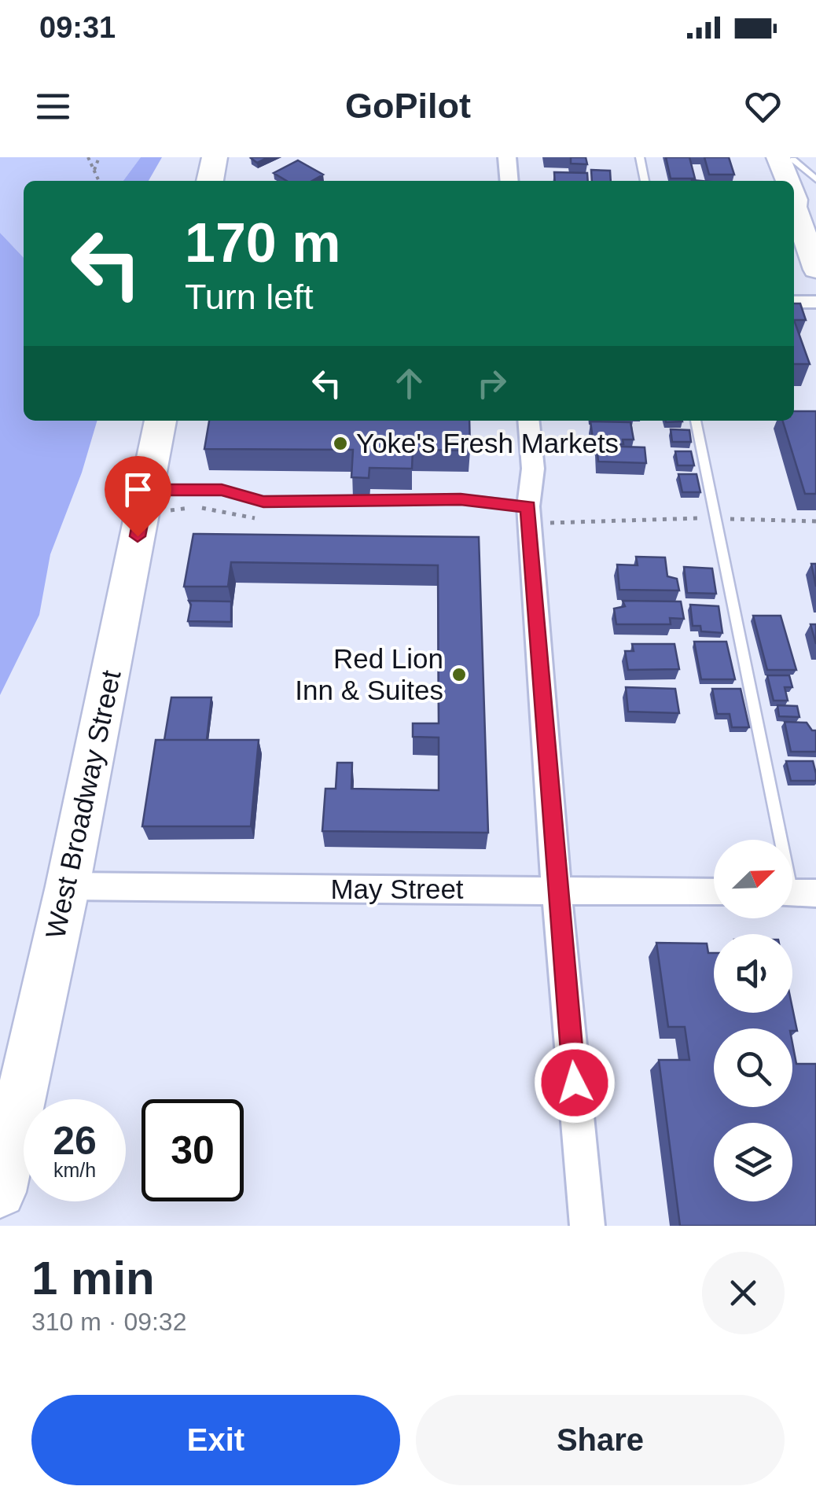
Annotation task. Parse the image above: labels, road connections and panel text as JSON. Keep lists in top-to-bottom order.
{
  "streets": {
    "main road": ["West Broadway Street"],
    "street": ["May Street"]
  },
  "crossings": [
    ["West Broadway Street", "May Street"]
  ],
  "places": ["Yoke's Fresh Markets", "Red Lion Inn & Suites"],
  "north": "top right",
  "page": {
    "status": "09:31",
    "header": "GoPilot",
    "turn": ["170 m", "Turn left"],
    "speed": "26 km/h",
    "limit": "30",
    "heading": ["1 min", "310 m · 09:32"],
    "buttons": ["Exit", "Share"]
  }
}
